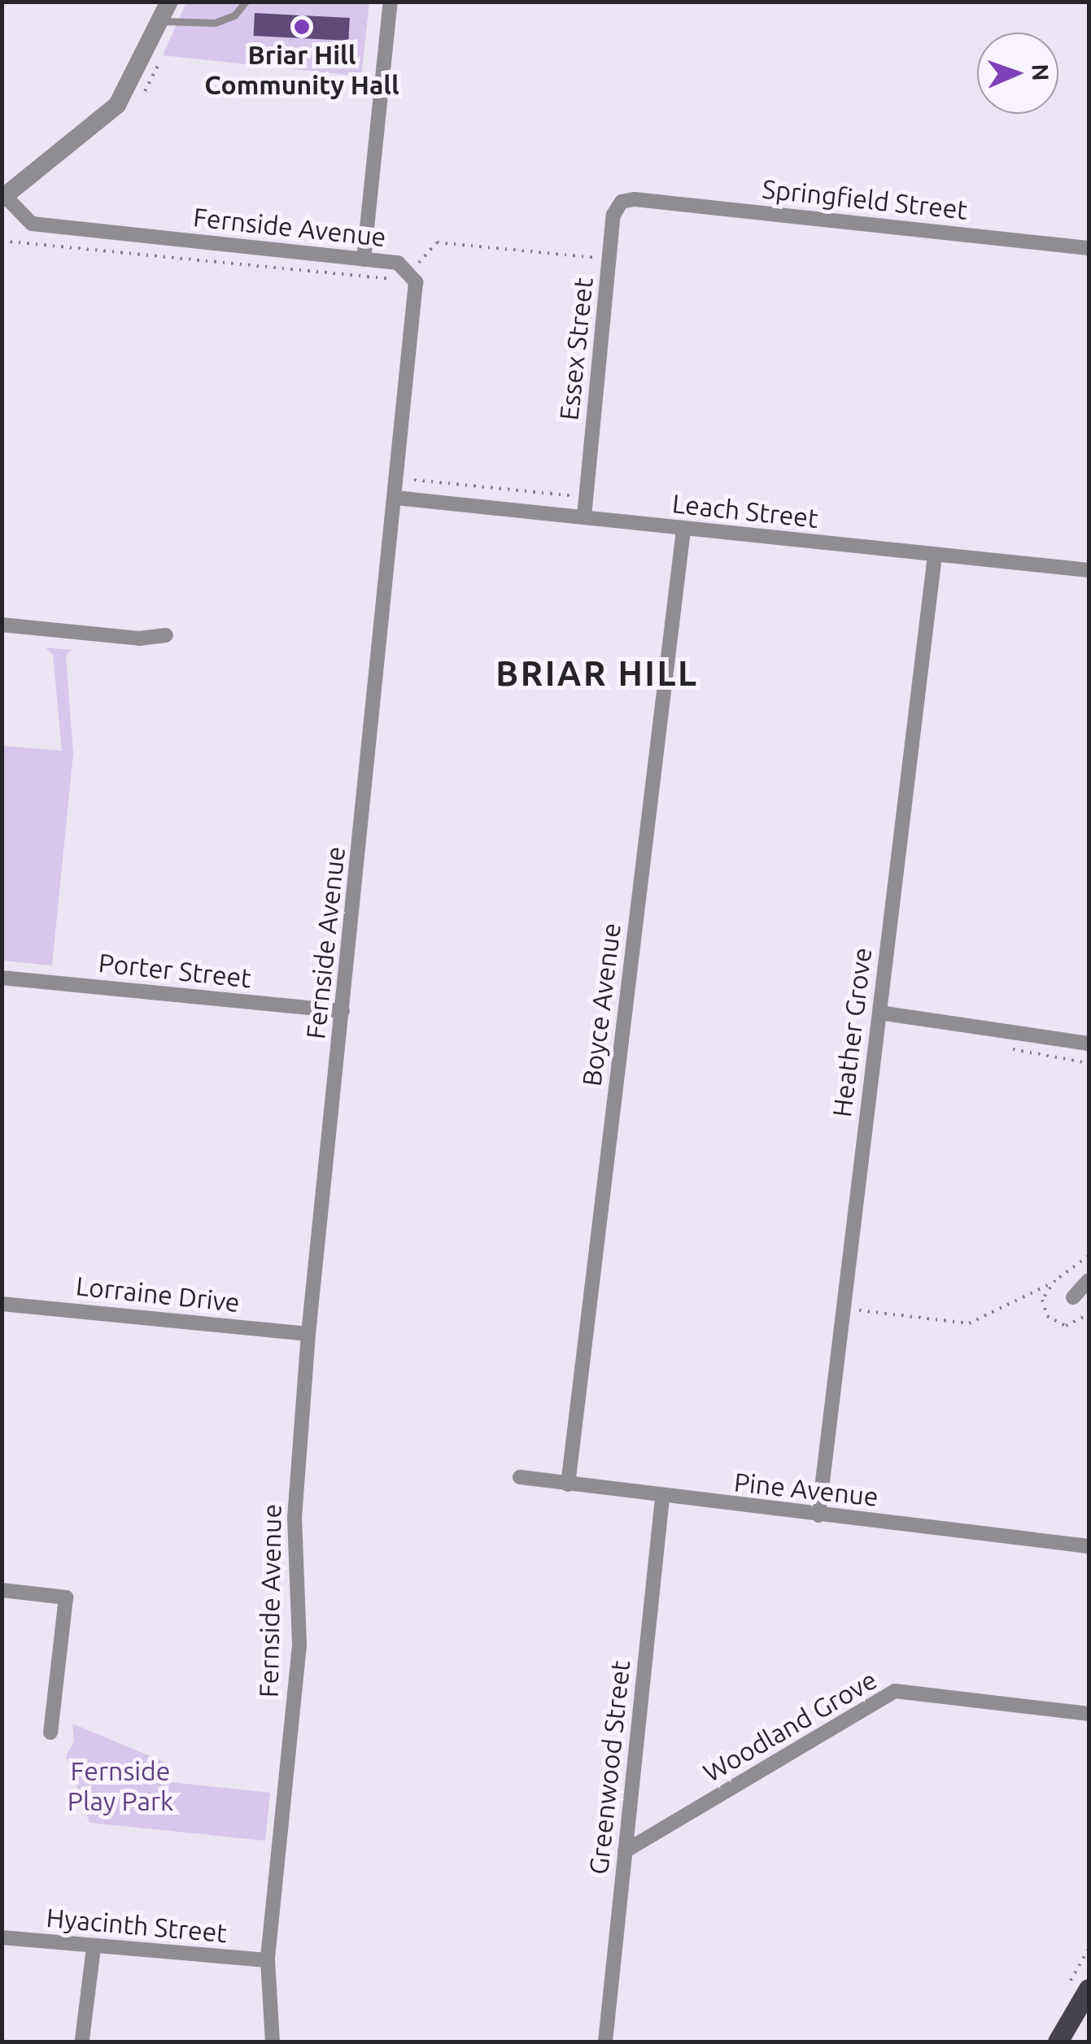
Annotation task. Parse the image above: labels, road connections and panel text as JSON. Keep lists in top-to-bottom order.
{
  "streets": {
    "street": [
      "Springfield Street",
      "Fernside Avenue",
      "Essex Street",
      "Leach Street",
      "Porter Street",
      "Boyce Avenue",
      "Heather Grove",
      "Lorraine Drive",
      "Pine Avenue",
      "Woodland Grove",
      "Greenwood Street",
      "Hyacinth Street"
    ]
  },
  "crossings": [
    ["Springfield Street", "Essex Street"],
    ["Fernside Avenue", "Leach Street"],
    ["Fernside Avenue", "Porter Street"],
    ["Fernside Avenue", "Lorraine Drive"],
    ["Fernside Avenue", "Hyacinth Street"],
    ["Essex Street", "Leach Street"],
    ["Leach Street", "Boyce Avenue"],
    ["Leach Street", "Heather Grove"],
    ["Boyce Avenue", "Pine Avenue"],
    ["Heather Grove", "Pine Avenue"],
    ["Pine Avenue", "Greenwood Street"],
    ["Woodland Grove", "Greenwood Street"]
  ],
  "districts": ["BRIAR HILL"],
  "parks": ["Fernside Play Park"],
  "places": ["Briar Hill Community Hall"],
  "north": "right"
}
